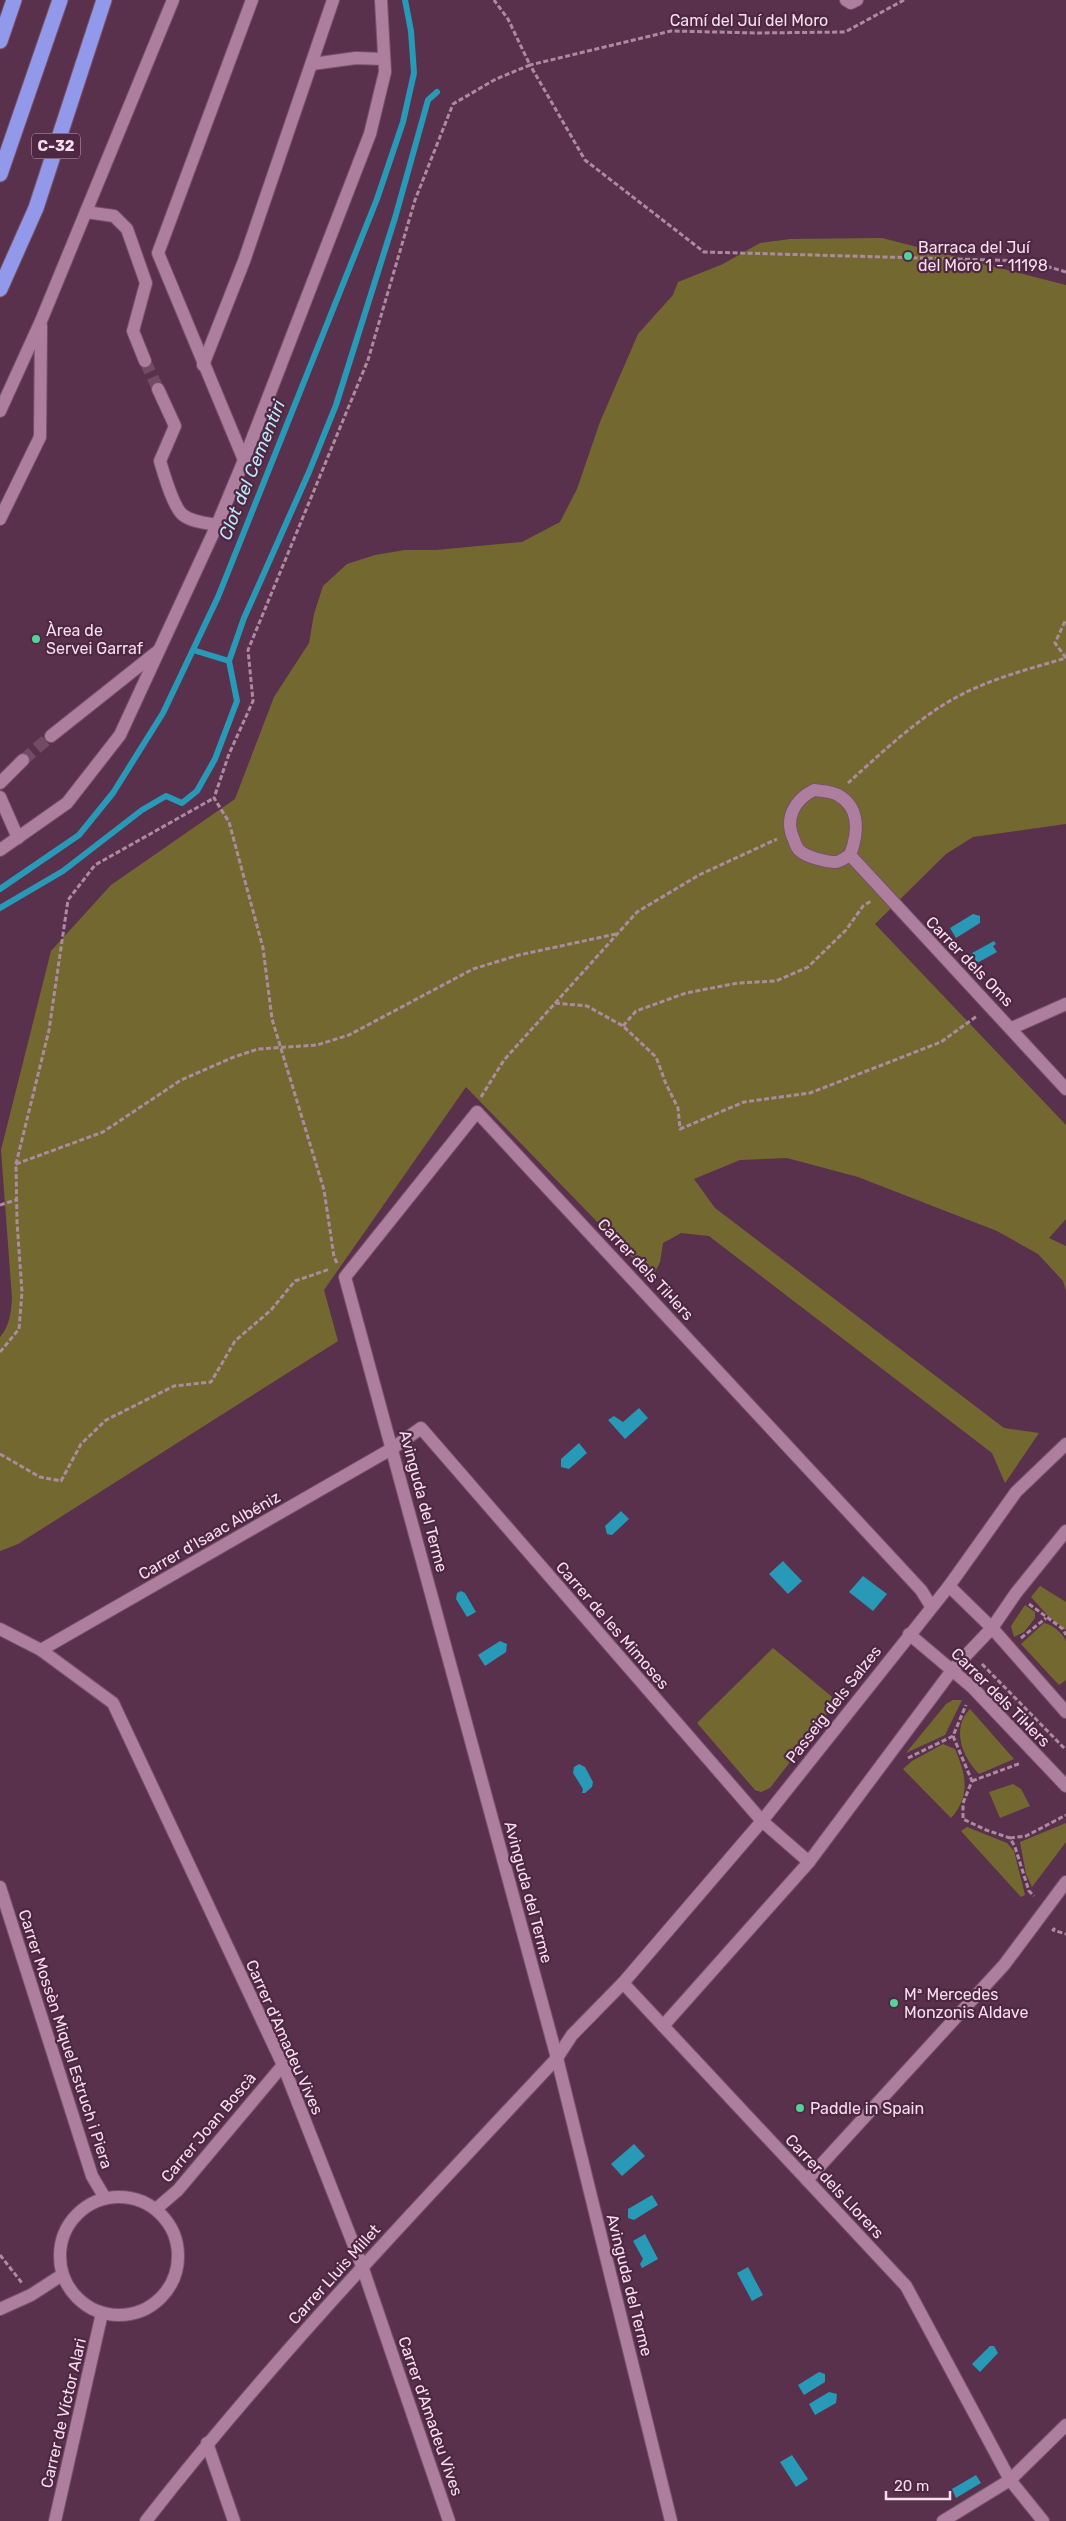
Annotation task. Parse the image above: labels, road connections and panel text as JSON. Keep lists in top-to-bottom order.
{
  "streets": {
    "highway": ["C-32"],
    "street": [
      "Carrer dels Oms",
      "Carrer dels Til·lers",
      "Avinguda del Terme",
      "Carrer d'Isaac Albéniz",
      "Carrer de les Mimoses",
      "Passeig dels Salzes",
      "Carrer d'Amadeu Vives",
      "Carrer Mossèn Miquel Estruch i Piera",
      "Carrer Joan Boscà",
      "Carrer dels Llorers",
      "Carrer Lluis Millet",
      "Carrer de Víctor Alari"
    ],
    "path": ["Camí del Juí del Moro"]
  },
  "crossings": [
    ["Carrer dels Til·lers", "Passeig dels Salzes"],
    ["Avinguda del Terme", "Carrer d'Isaac Albéniz"],
    ["Avinguda del Terme", "Carrer de les Mimoses"],
    ["Avinguda del Terme", "Carrer Lluis Millet"],
    ["Carrer d'Isaac Albéniz", "Carrer de les Mimoses"],
    ["Carrer d'Isaac Albéniz", "Carrer d'Amadeu Vives"],
    ["Carrer de les Mimoses", "Passeig dels Salzes"],
    ["Passeig dels Salzes", "Carrer dels Llorers"],
    ["Carrer d'Amadeu Vives", "Carrer Joan Boscà"],
    ["Carrer d'Amadeu Vives", "Carrer Lluis Millet"],
    ["Carrer Mossèn Miquel Estruch i Piera", "Carrer Joan Boscà"],
    ["Carrer Mossèn Miquel Estruch i Piera", "Carrer de Víctor Alari"],
    ["Carrer Joan Boscà", "Carrer de Víctor Alari"]
  ],
  "water": ["Clot del Cementiri"],
  "places": [
    "Barraca del Juí del Moro 1 - 11198",
    "Àrea de Servei Garraf",
    "Mª Mercedes Monzonis Aldave",
    "Paddle in Spain"
  ],
  "scale_bar": "20 m"
}
